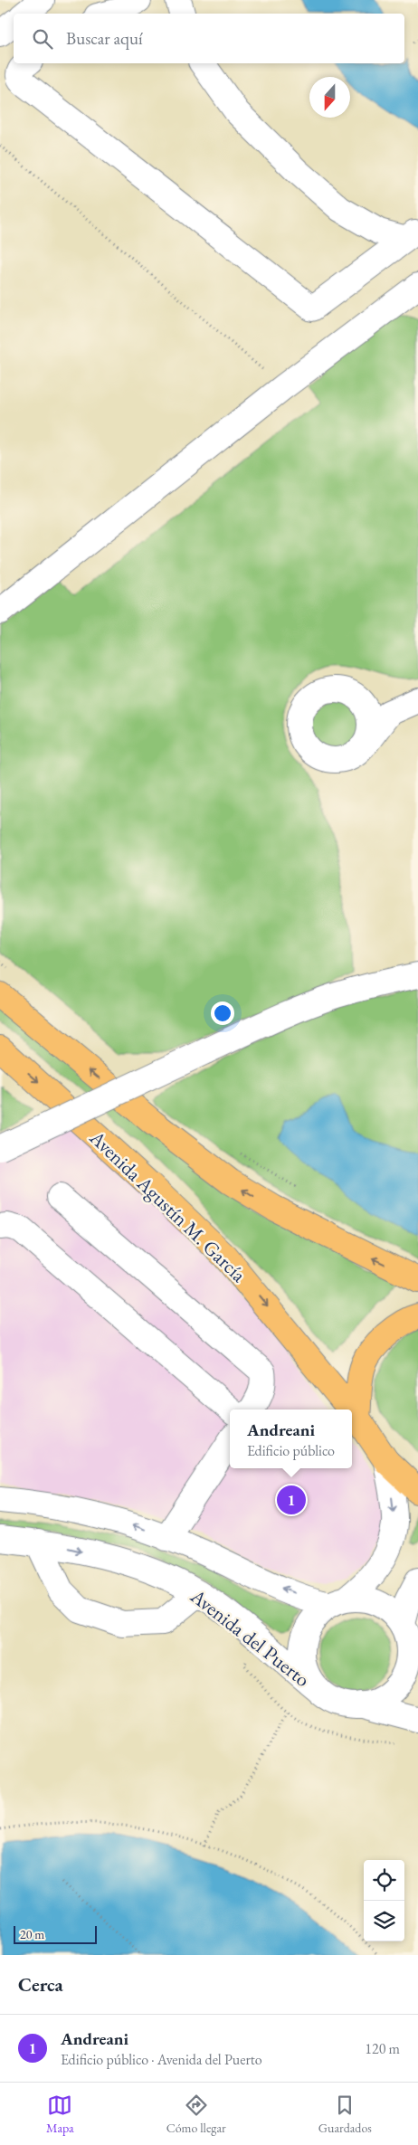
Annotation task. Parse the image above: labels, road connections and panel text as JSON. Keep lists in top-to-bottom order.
{
  "streets": {
    "main road": ["Avenida Agustín M. García"],
    "street": ["Avenida del Puerto"]
  },
  "scale_bar": "20 m",
  "north": "bottom",
  "page": {
    "search": "Buscar aquí",
    "popup": ["Andreani", "Edificio público"],
    "pins": "1",
    "scale": "20 m",
    "heading": "Cerca",
    "list": [
      {
        "mark": "1",
        "name": "Andreani",
        "note": "Edificio público · Avenida del Puerto",
        "value": "120 m"
      }
    ],
    "nav": ["Mapa", "Cómo llegar", "Guardados"]
  }
}
